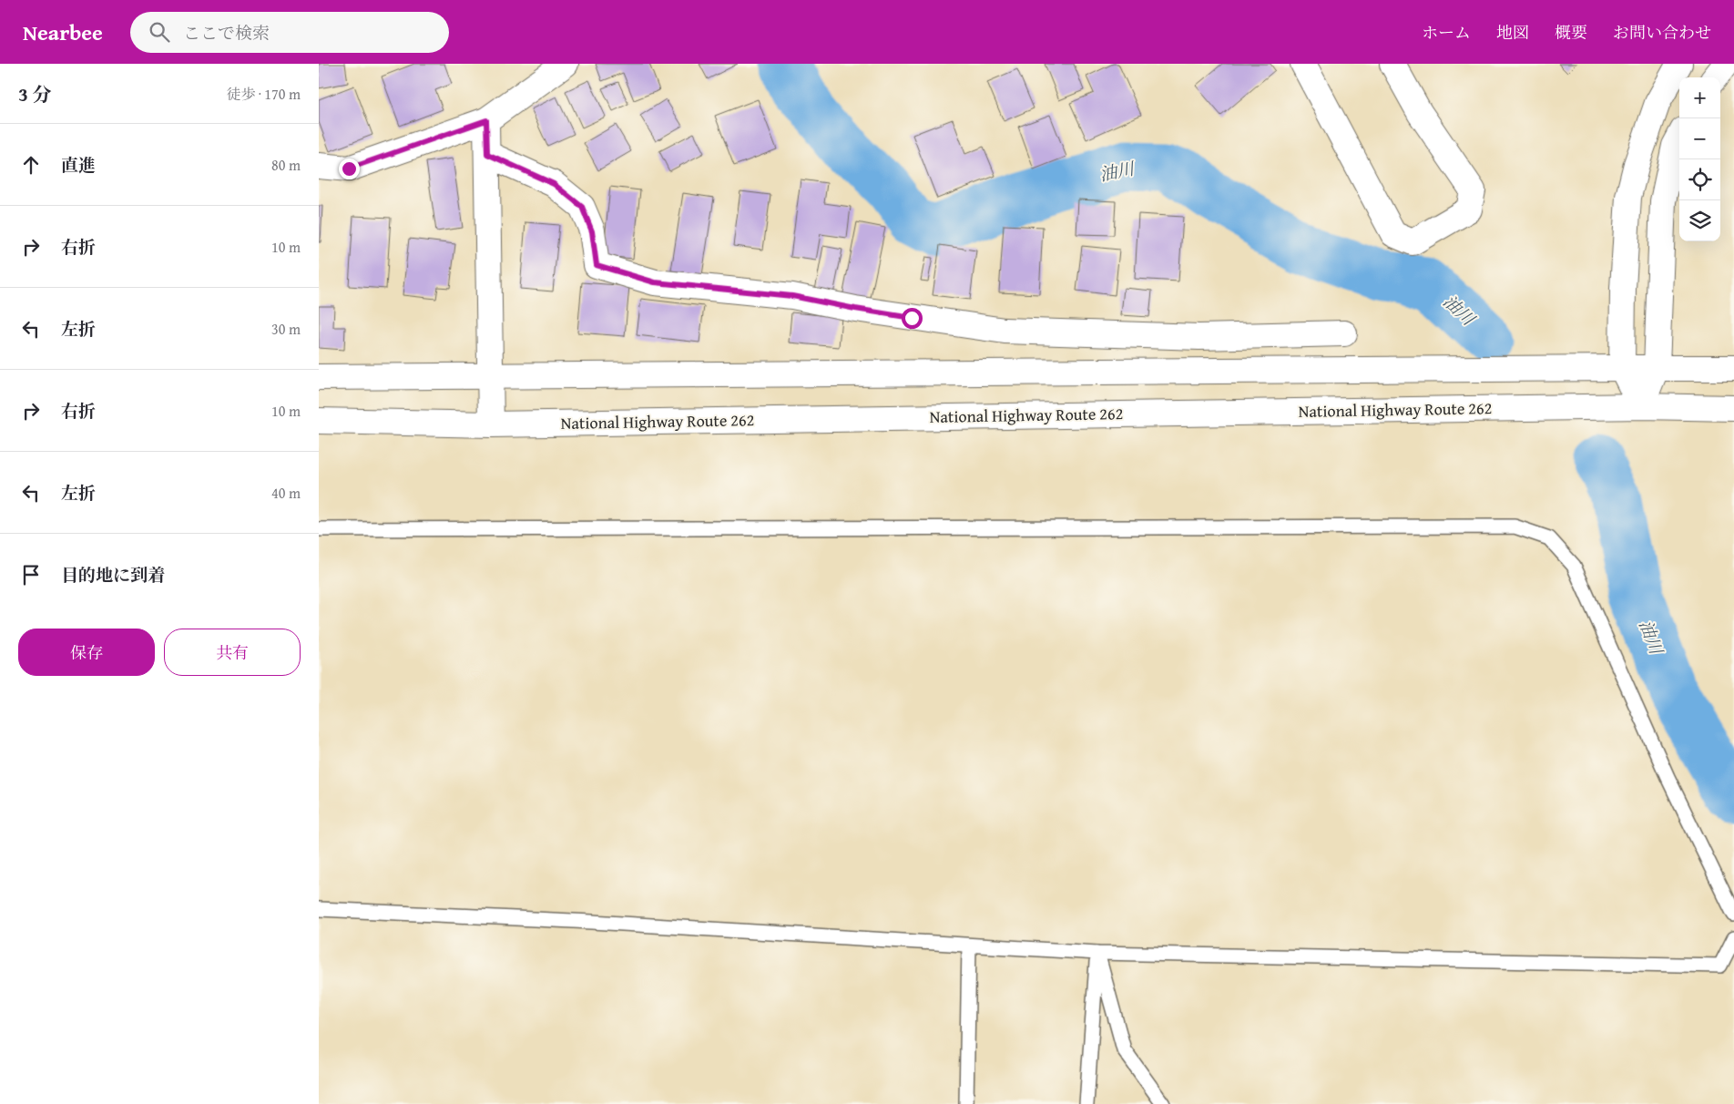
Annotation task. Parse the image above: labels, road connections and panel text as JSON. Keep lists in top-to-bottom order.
{
  "streets": {
    "main road": ["National Highway Route 262"]
  },
  "water": ["油川"],
  "page": {
    "header": "Nearbee",
    "search": "ここで検索",
    "nav": [
      "ホーム",
      "地図",
      "概要",
      "お問い合わせ"
    ],
    "heading": ["3 分", "徒歩 · 170 m"],
    "map_buttons": ["+", "−"],
    "list": [
      ["直進", "80 m"],
      ["右折", "10 m"],
      ["左折", "30 m"],
      ["右折", "10 m"],
      ["左折", "40 m"],
      "目的地に到着"
    ],
    "buttons": ["保存", "共有"]
  }
}
